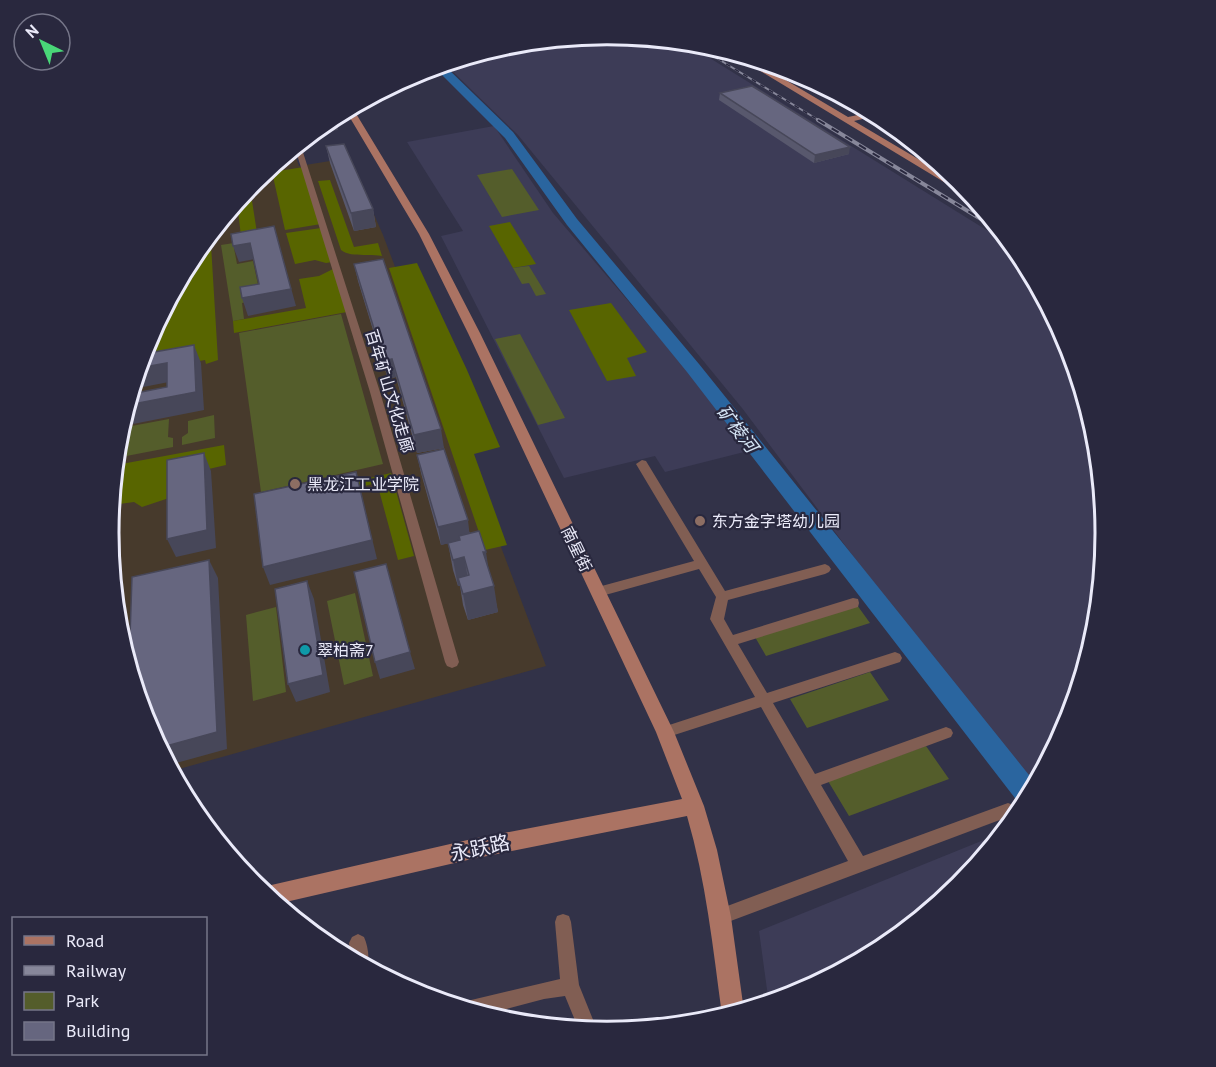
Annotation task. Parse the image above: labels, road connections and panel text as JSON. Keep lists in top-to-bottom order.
{
  "streets": {
    "street": ["百年矿山文化走廊", "南星街", "永跃路"]
  },
  "crossings": [
    ["南星街", "永跃路"]
  ],
  "water": ["矿棱河"],
  "places": ["黑龙江工业学院", "东方金字塔幼儿园", "翠柏斋7"],
  "legend": [
    "Road",
    "Railway",
    "Park",
    "Building"
  ],
  "north": "top left"
}
